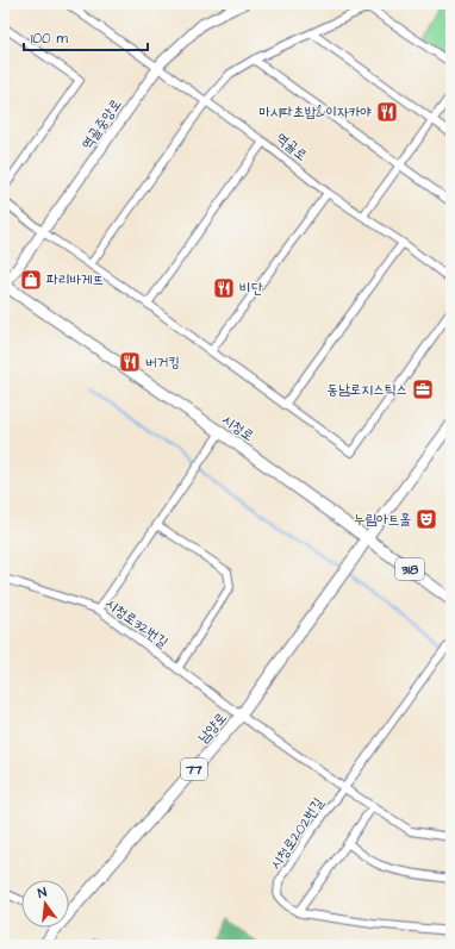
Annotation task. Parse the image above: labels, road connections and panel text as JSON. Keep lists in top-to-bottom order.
{
  "streets": {
    "main road": [
      "시청로",
      "318",
      "남양로",
      "77"
    ],
    "street": [
      "역골중앙로",
      "역골로",
      "시청로32번길",
      "시청로202번길"
    ]
  },
  "crossings": [
    ["역골중앙로", "역골로"],
    ["역골중앙로", "시청로"],
    ["시청로", "남양로"],
    ["시청로32번길", "남양로"],
    ["시청로32번길", "시청로202번길"]
  ],
  "places": {
    "restaurant": ["마시따초밥&이자카야", "비단", "버거킹"],
    "shop": ["파리바게뜨"],
    "office": ["동남로지스틱스"],
    "theatre": ["누림아트홀"]
  },
  "scale_bar": "100 m",
  "north": "top"
}
